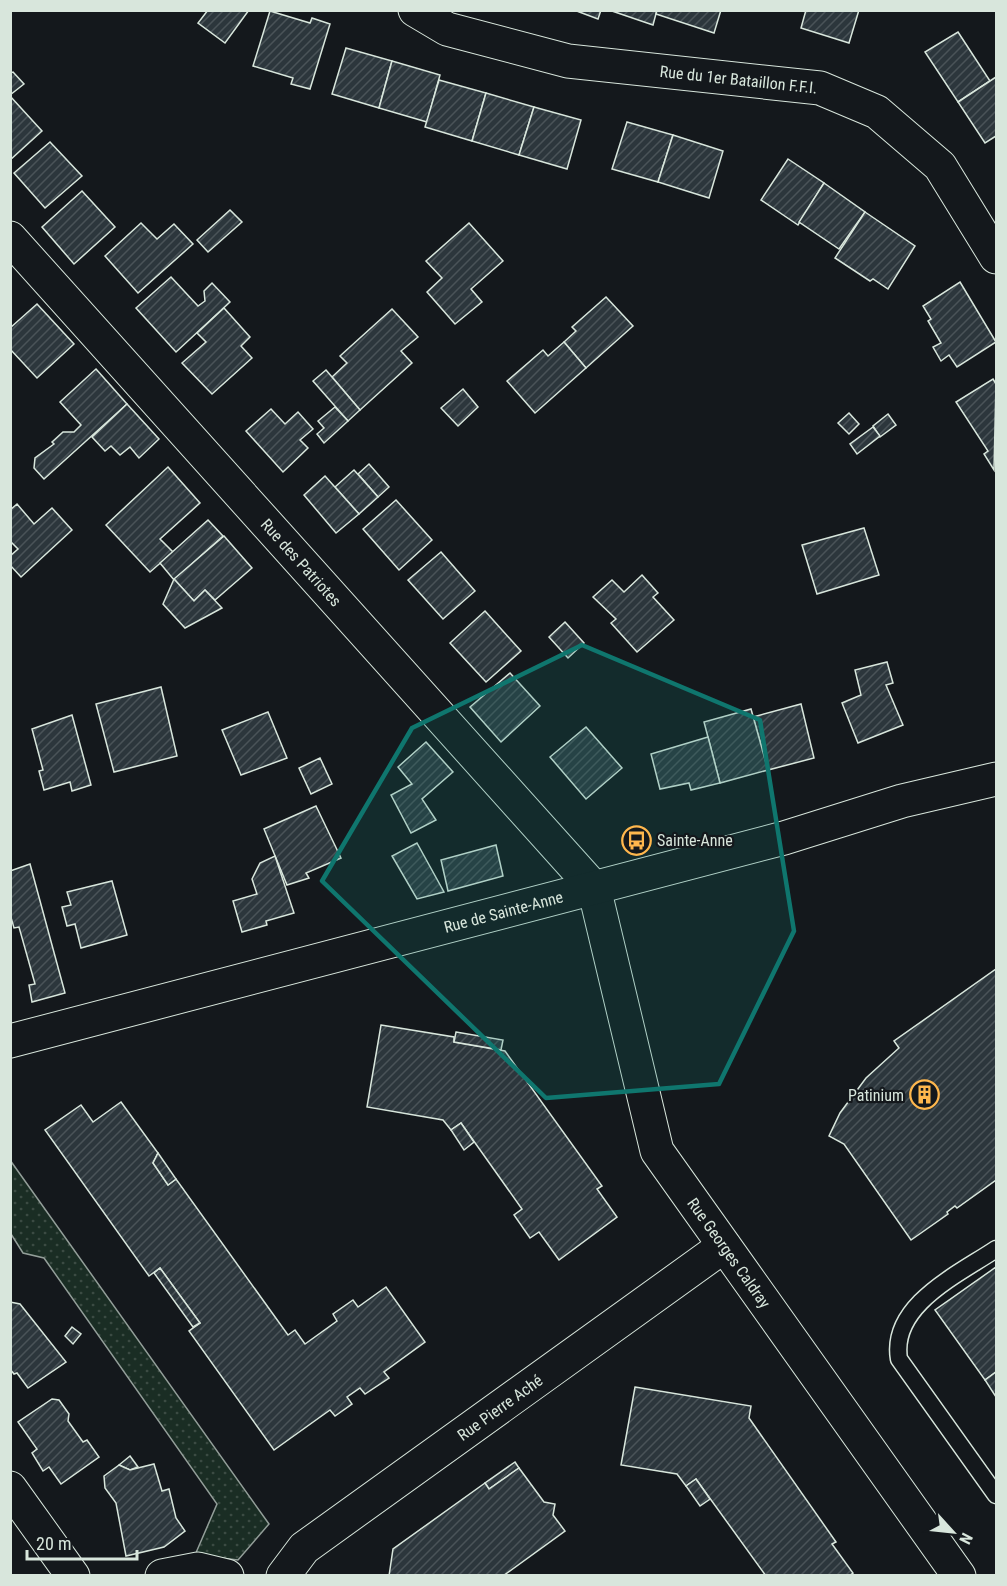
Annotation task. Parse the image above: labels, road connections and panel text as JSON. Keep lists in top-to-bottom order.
{
  "streets": {
    "street": [
      "Rue du 1er Bataillon F.F.I.",
      "Rue des Patriotes",
      "Rue de Sainte-Anne",
      "Rue Georges Caldray",
      "Rue Pierre Aché"
    ]
  },
  "crossings": [
    ["Rue des Patriotes", "Rue de Sainte-Anne"],
    ["Rue des Patriotes", "Rue Georges Caldray"],
    ["Rue de Sainte-Anne", "Rue Georges Caldray"],
    ["Rue Georges Caldray", "Rue Pierre Aché"]
  ],
  "places": {
    "bus stop": ["Sainte-Anne"],
    "building": ["Patinium"]
  },
  "scale_bar": "20 m",
  "north": "bottom right"
}
